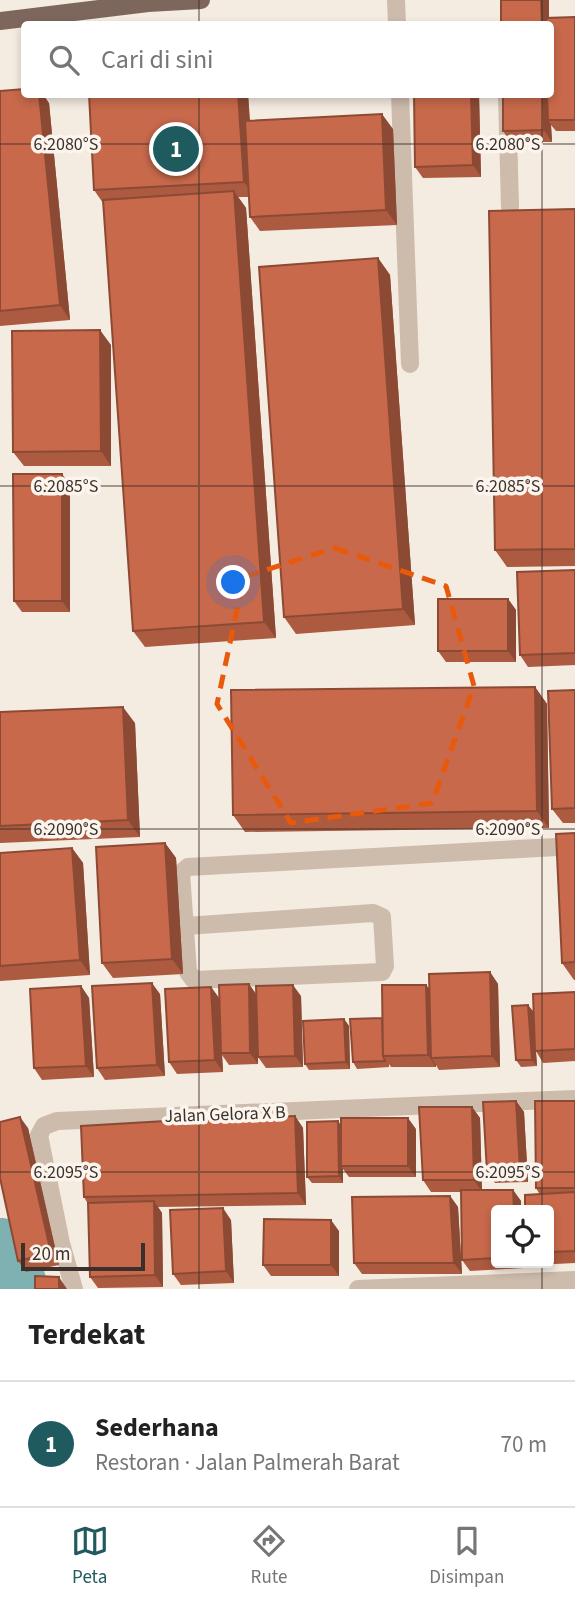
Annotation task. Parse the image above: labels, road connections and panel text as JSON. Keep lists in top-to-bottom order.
{
  "streets": {
    "street": ["Jalan Gelora X B"]
  },
  "scale_bar": "20 m",
  "page": {
    "search": "Cari di sini",
    "pins": "1",
    "scale": "20 m",
    "heading": "Terdekat",
    "list": [
      {
        "mark": "1",
        "name": "Sederhana",
        "note": "Restoran · Jalan Palmerah Barat",
        "value": "70 m"
      }
    ],
    "nav": ["Peta", "Rute", "Disimpan"]
  },
  "coordinates": [
    "6.2080°S",
    "6.2085°S",
    "6.2090°S",
    "6.2095°S"
  ]
}
